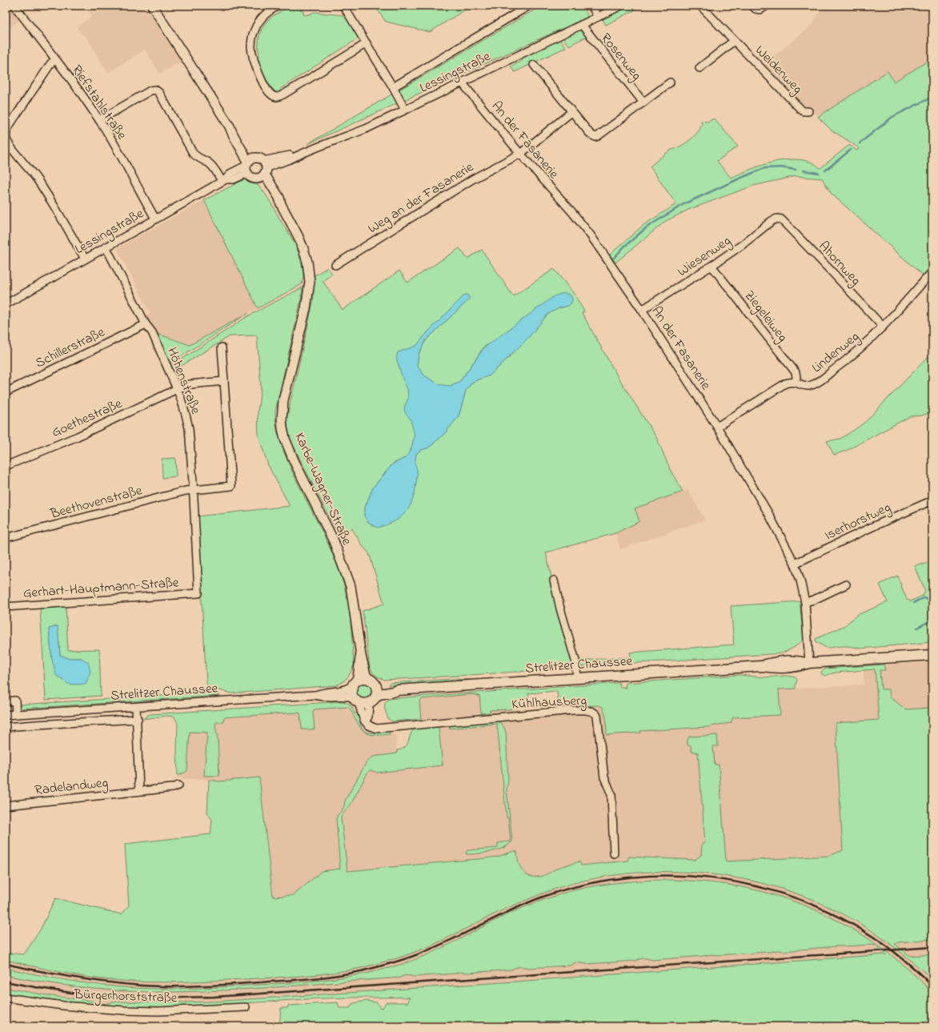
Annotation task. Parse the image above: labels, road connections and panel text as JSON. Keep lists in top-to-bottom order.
{
  "streets": {
    "main road": ["Strelitzer Chaussee"],
    "street": [
      "Rosenweg",
      "Weidenweg",
      "Lessingstraße",
      "Riefstahlstraße",
      "An der Fasanerie",
      "Weg an der Fasanerie",
      "Wiesenweg",
      "Ahornweg",
      "Ziegeleiweg",
      "Schillerstraße",
      "Lindenweg",
      "Höhenstraße",
      "Goethestraße",
      "Karbe-Wagner-Straße",
      "Beethovenstraße",
      "Iserhorstweg",
      "Gerhart-Hauptmann-Straße",
      "Kühlhausberg",
      "Radelandweg",
      "Bürgerhorststraße"
    ]
  },
  "crossings": [
    ["Rosenweg", "Lessingstraße"],
    ["Lessingstraße", "Riefstahlstraße"],
    ["Lessingstraße", "An der Fasanerie"],
    ["Lessingstraße", "Höhenstraße"],
    ["Lessingstraße", "Karbe-Wagner-Straße"],
    ["An der Fasanerie", "Weg an der Fasanerie"],
    ["An der Fasanerie", "Wiesenweg"],
    ["An der Fasanerie", "Lindenweg"],
    ["An der Fasanerie", "Iserhorstweg"],
    ["An der Fasanerie", "Strelitzer Chaussee"],
    ["Wiesenweg", "Ahornweg"],
    ["Wiesenweg", "Ziegeleiweg"],
    ["Ahornweg", "Lindenweg"],
    ["Ziegeleiweg", "Lindenweg"],
    ["Schillerstraße", "Höhenstraße"],
    ["Höhenstraße", "Goethestraße"],
    ["Höhenstraße", "Beethovenstraße"],
    ["Höhenstraße", "Gerhart-Hauptmann-Straße"],
    ["Goethestraße", "Beethovenstraße"],
    ["Karbe-Wagner-Straße", "Strelitzer Chaussee"]
  ]
}
